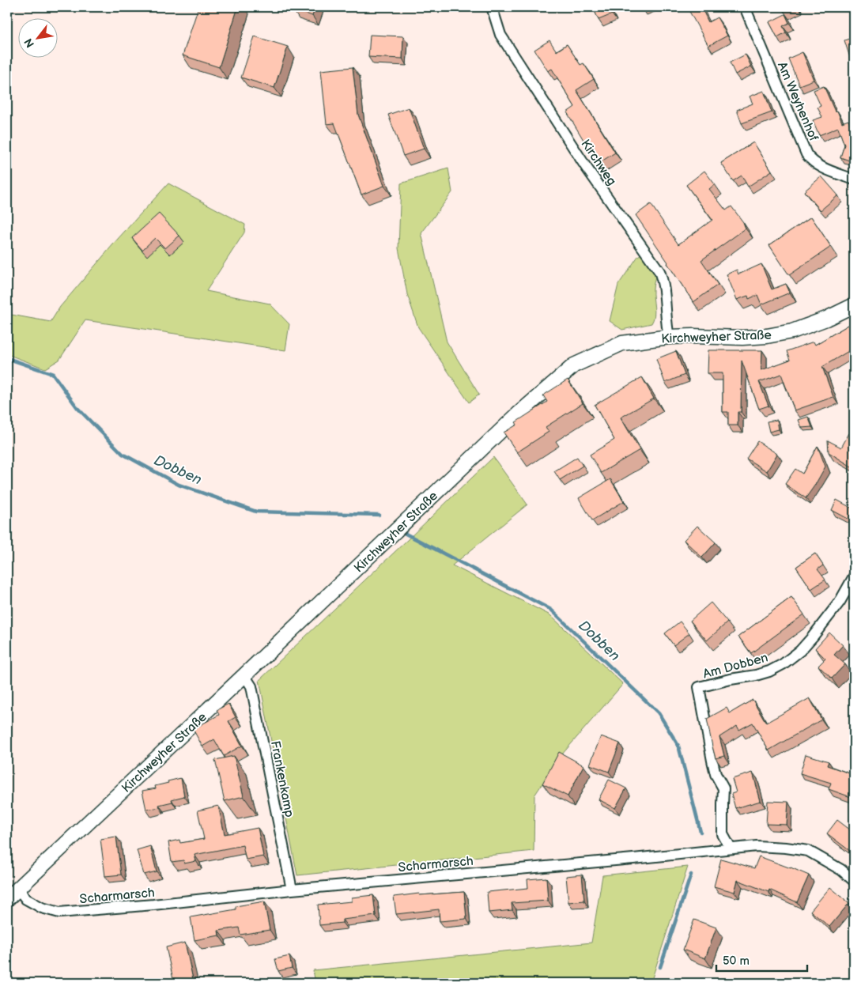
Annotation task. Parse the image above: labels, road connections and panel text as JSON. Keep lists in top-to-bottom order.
{
  "streets": {
    "main road": ["Kirchweyher Straße"],
    "street": [
      "Am Weyhenhof",
      "Kirchweg",
      "Am Dobben",
      "Frankenkamp",
      "Scharmarsch"
    ]
  },
  "crossings": [
    ["Kirchweg", "Kirchweyher Straße"],
    ["Kirchweyher Straße", "Frankenkamp"],
    ["Kirchweyher Straße", "Scharmarsch"],
    ["Am Dobben", "Scharmarsch"],
    ["Frankenkamp", "Scharmarsch"]
  ],
  "water": ["Dobben"],
  "scale_bar": "50 m",
  "north": "bottom left"
}
